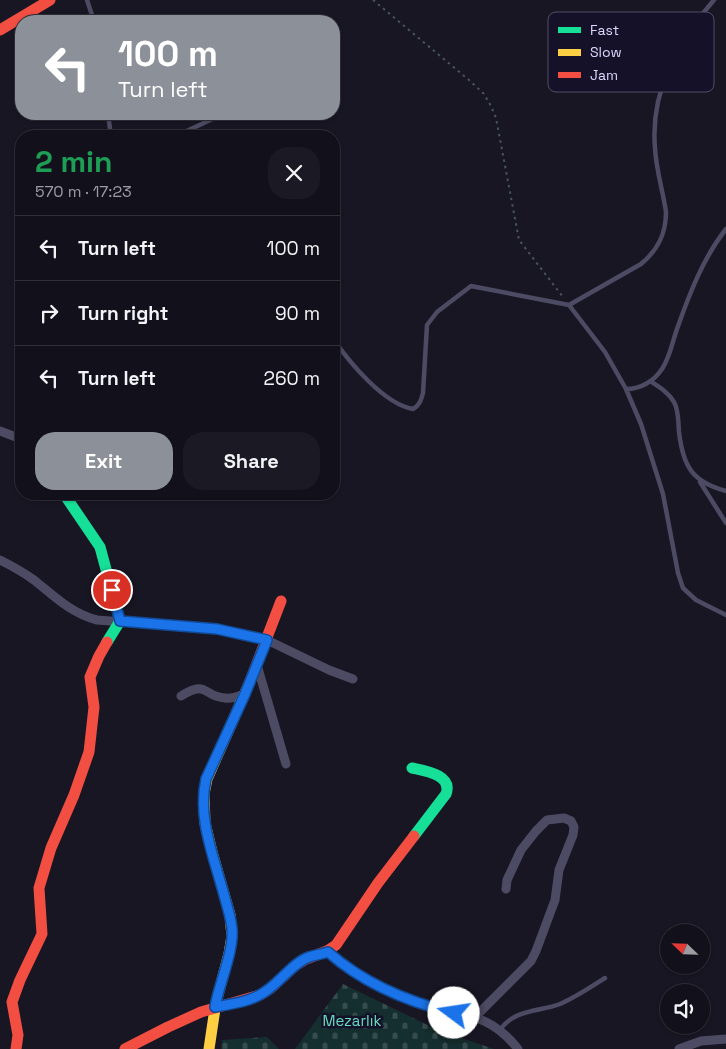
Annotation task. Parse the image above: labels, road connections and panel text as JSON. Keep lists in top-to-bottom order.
{
  "parks": ["Mezarlık"],
  "legend": ["Fast", "Slow", "Jam"],
  "north": "top left",
  "page": {
    "turn": ["100 m", "Turn left"],
    "heading": ["2 min", "570 m · 17:23"],
    "list": [
      {
        "name": "Turn left",
        "value": "100 m"
      },
      {
        "name": "Turn right",
        "value": "90 m"
      },
      {
        "name": "Turn left",
        "value": "260 m"
      }
    ],
    "buttons": ["Exit", "Share"]
  }
}
